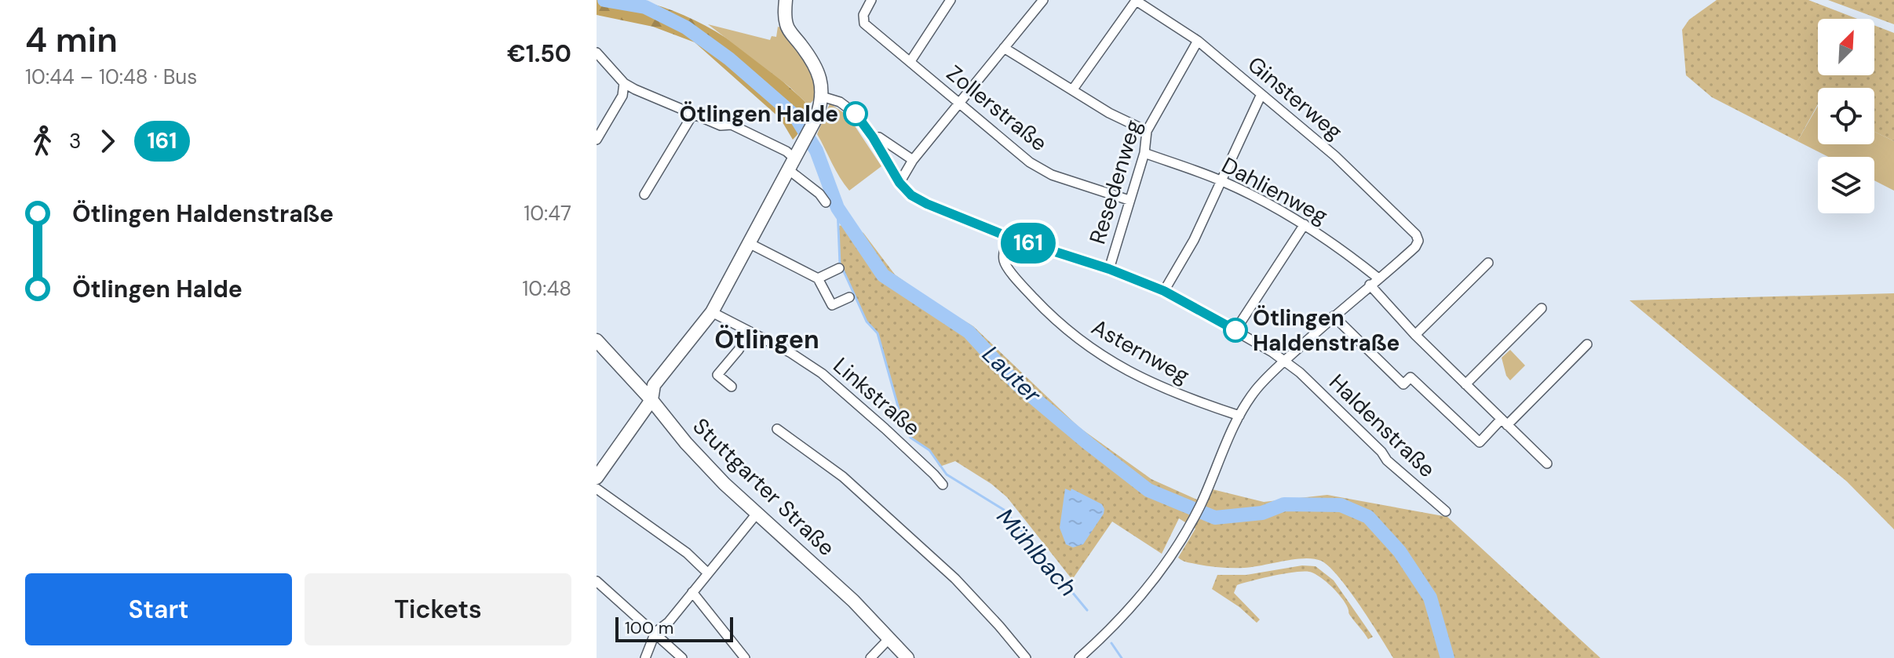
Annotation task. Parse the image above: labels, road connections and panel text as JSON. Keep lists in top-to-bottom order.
{
  "streets": {
    "street": [
      "Ginsterweg",
      "Zollerstraße",
      "Resedenweg",
      "Dahlienweg",
      "Asternweg",
      "Linkstraße",
      "Haldenstraße",
      "Stuttgarter Straße"
    ]
  },
  "crossings": [
    ["Ginsterweg", "Resedenweg"],
    ["Ginsterweg", "Dahlienweg"],
    ["Zollerstraße", "Resedenweg"],
    ["Resedenweg", "Dahlienweg"],
    ["Resedenweg", "Haldenstraße"],
    ["Asternweg", "Haldenstraße"]
  ],
  "districts": ["Ötlingen"],
  "water": ["Lauter", "Mühlbach"],
  "places": ["Ötlingen Halde", "Ötlingen Haldenstraße"],
  "lines": ["bus line 161"],
  "scale_bar": "100 m",
  "north": "top right",
  "page": {
    "heading": ["4 min", "10:44 – 10:48 · Bus", "€1.50"],
    "on_map": "161",
    "legs": ["3", "161"],
    "list": [
      {
        "name": "Ötlingen Haldenstraße",
        "value": "10:47"
      },
      {
        "name": "Ötlingen Halde",
        "value": "10:48"
      }
    ],
    "buttons": ["Start", "Tickets"],
    "scale": "100 m"
  }
}
